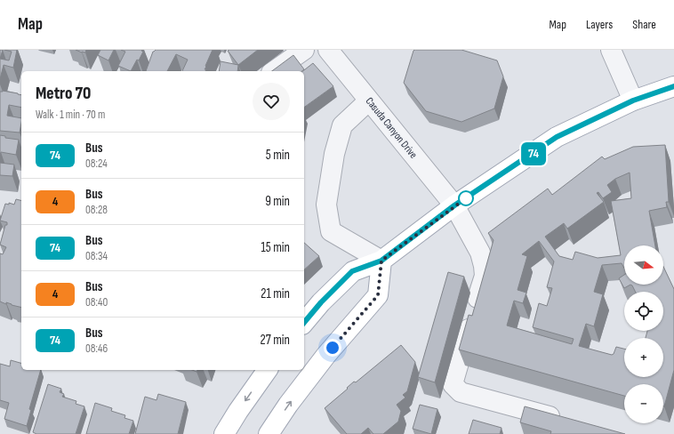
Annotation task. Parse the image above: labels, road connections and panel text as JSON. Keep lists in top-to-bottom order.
{
  "streets": {
    "street": ["Casuda Canyon Drive"]
  },
  "lines": ["bus line 74"],
  "north": "right",
  "page": {
    "header": "Map",
    "nav": ["Map", "Layers", "Share"],
    "on_map": "74",
    "heading": ["Metro 70", "Walk · 1 min · 70 m"],
    "list": [
      {
        "mark": "74",
        "name": "Bus",
        "note": "08:24",
        "value": "5 min"
      },
      {
        "mark": "4",
        "name": "Bus",
        "note": "08:28",
        "value": "9 min"
      },
      {
        "mark": "74",
        "name": "Bus",
        "note": "08:34",
        "value": "15 min"
      },
      {
        "mark": "4",
        "name": "Bus",
        "note": "08:40",
        "value": "21 min"
      },
      {
        "mark": "74",
        "name": "Bus",
        "note": "08:46",
        "value": "27 min"
      }
    ],
    "map_buttons": ["+", "−"]
  }
}
